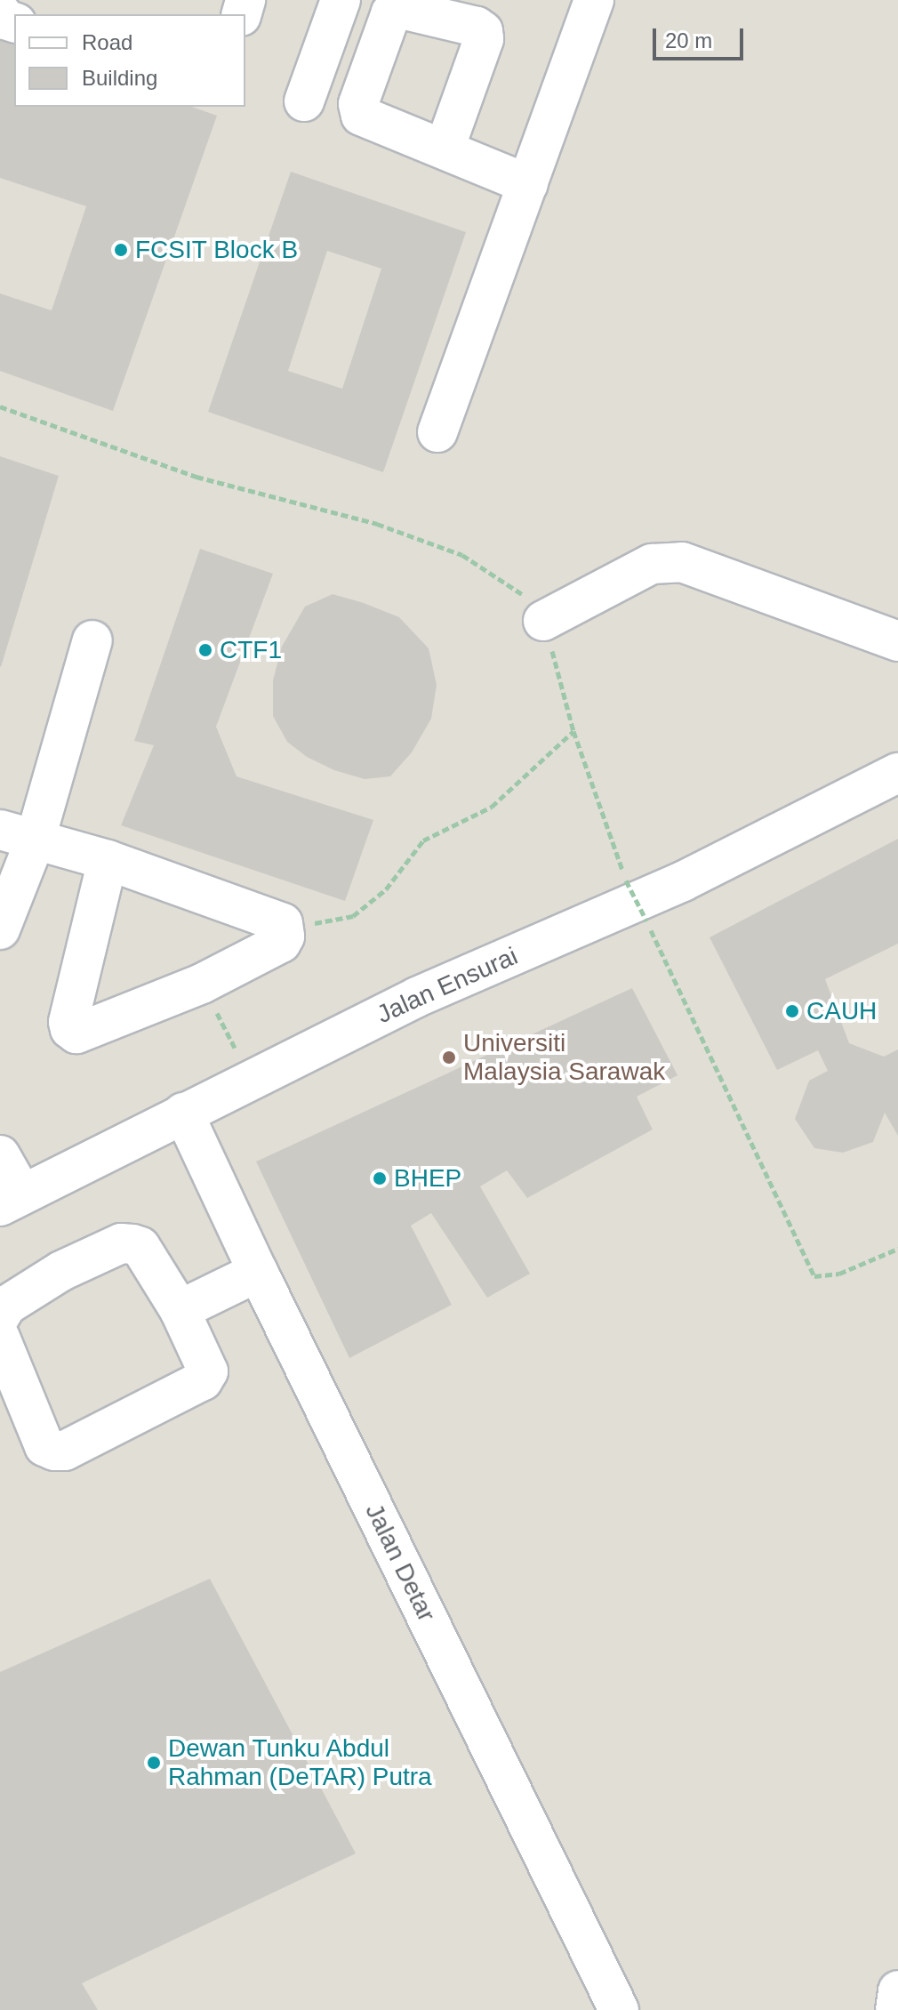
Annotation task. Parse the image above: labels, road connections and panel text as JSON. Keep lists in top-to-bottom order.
{
  "streets": {
    "street": ["Jalan Ensurai", "Jalan Detar"]
  },
  "crossings": [
    ["Jalan Ensurai", "Jalan Detar"]
  ],
  "places": [
    "FCSIT Block B",
    "CTF1",
    "CAUH",
    "Universiti Malaysia Sarawak",
    "BHEP",
    "Dewan Tunku Abdul Rahman (DeTAR) Putra"
  ],
  "legend": ["Road", "Building"],
  "scale_bar": "20 m"
}
